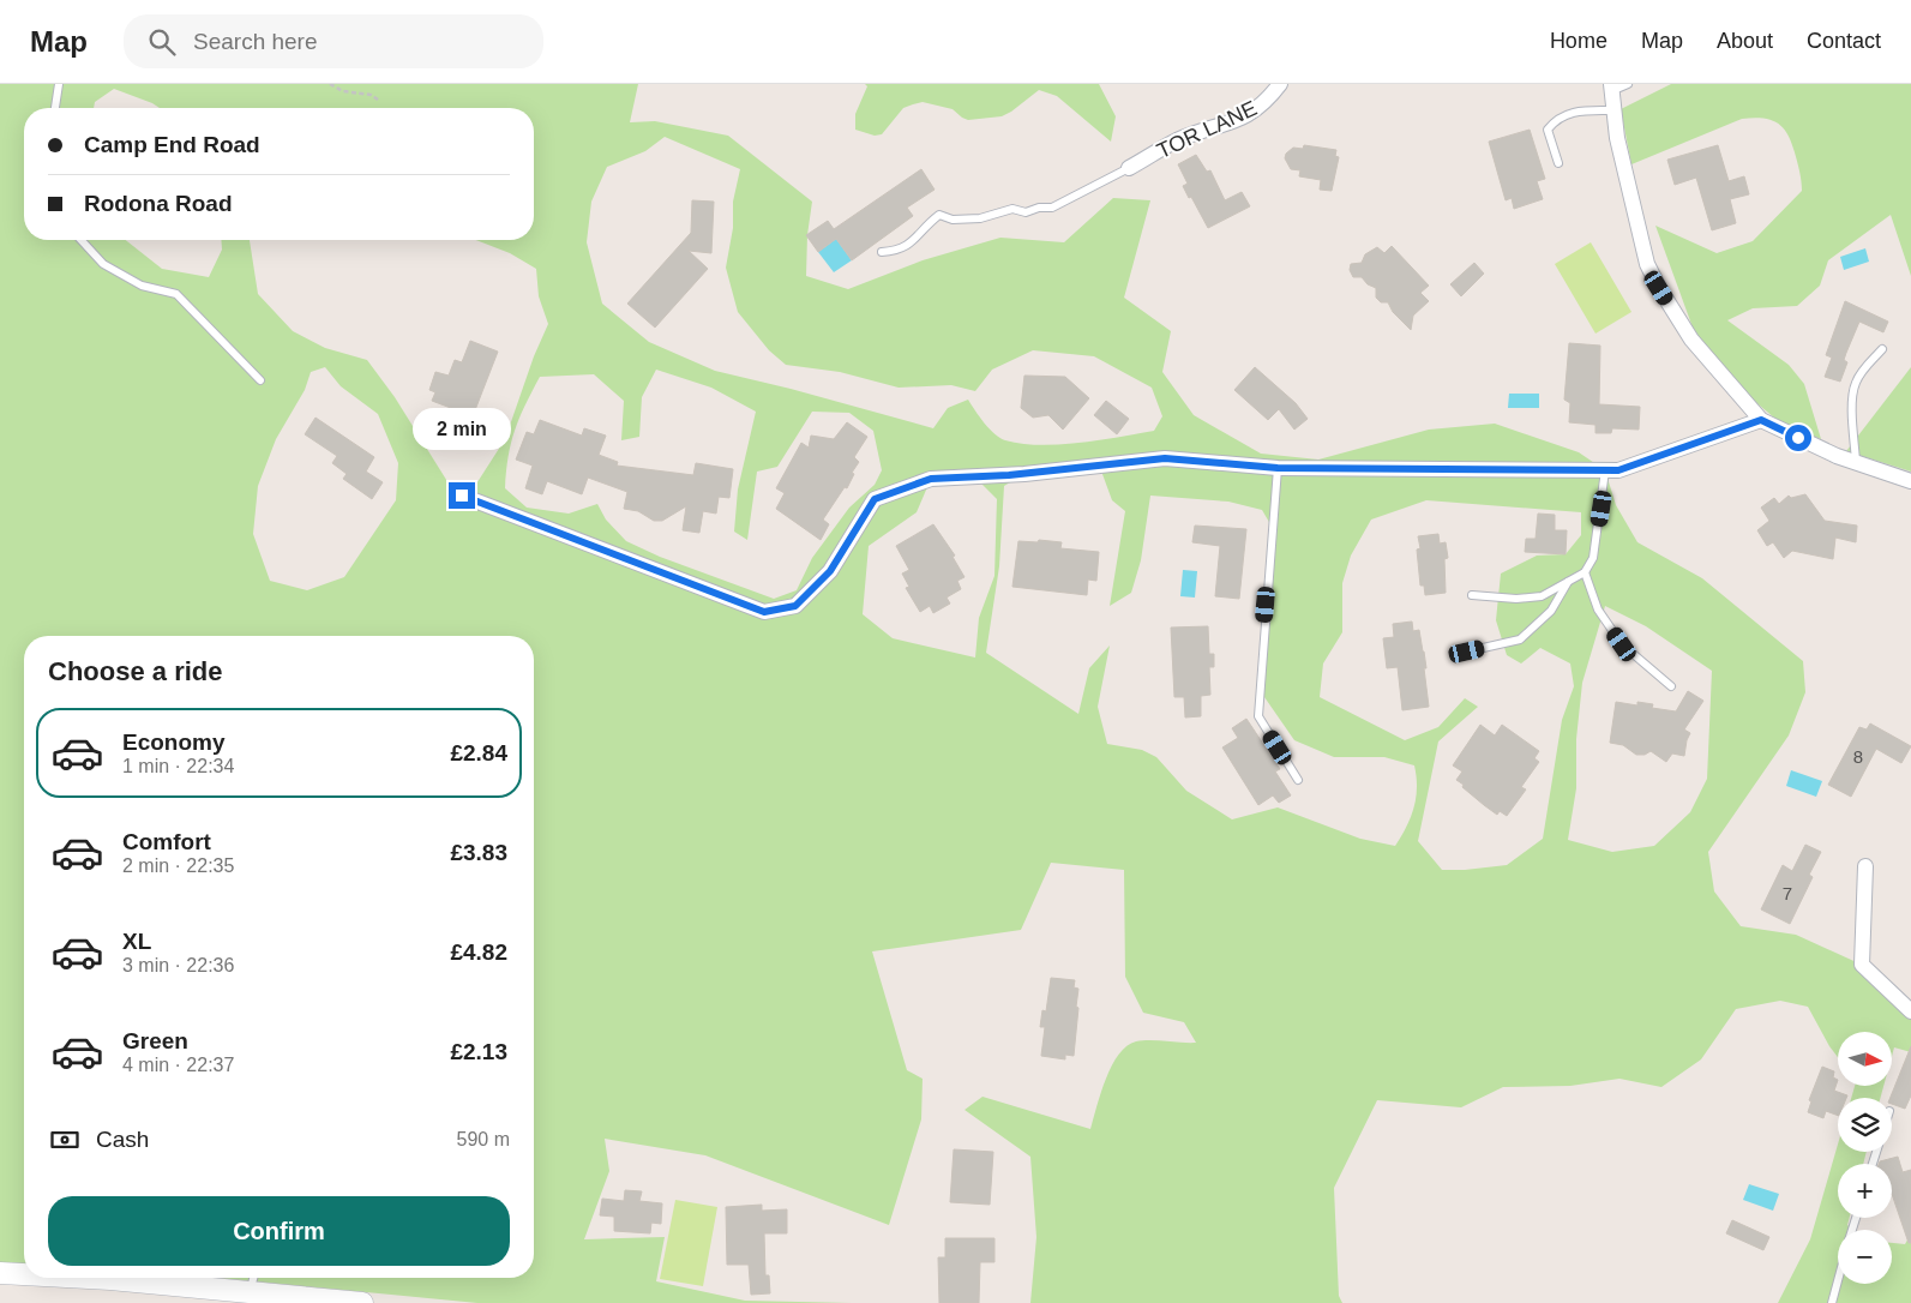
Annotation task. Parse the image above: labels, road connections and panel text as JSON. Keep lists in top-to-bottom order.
{
  "streets": {
    "street": ["TOR LANE"]
  },
  "house_numbers": ["8", "7"],
  "north": "right",
  "page": {
    "header": "Map",
    "search": "Search here",
    "nav": [
      "Home",
      "Map",
      "About",
      "Contact"
    ],
    "banner": ["Camp End Road", "Rodona Road"],
    "bubble": "2 min",
    "heading": "Choose a ride",
    "list": [
      {
        "name": "Economy",
        "note": "1 min · 22:34",
        "value": "£2.84"
      },
      {
        "name": "Comfort",
        "note": "2 min · 22:35",
        "value": "£3.83"
      },
      {
        "name": "XL",
        "note": "3 min · 22:36",
        "value": "£4.82"
      },
      {
        "name": "Green",
        "note": "4 min · 22:37",
        "value": "£2.13"
      }
    ],
    "map_buttons": ["+", "−"],
    "pay": ["Cash", "590 m"],
    "buttons": "Confirm"
  }
}
